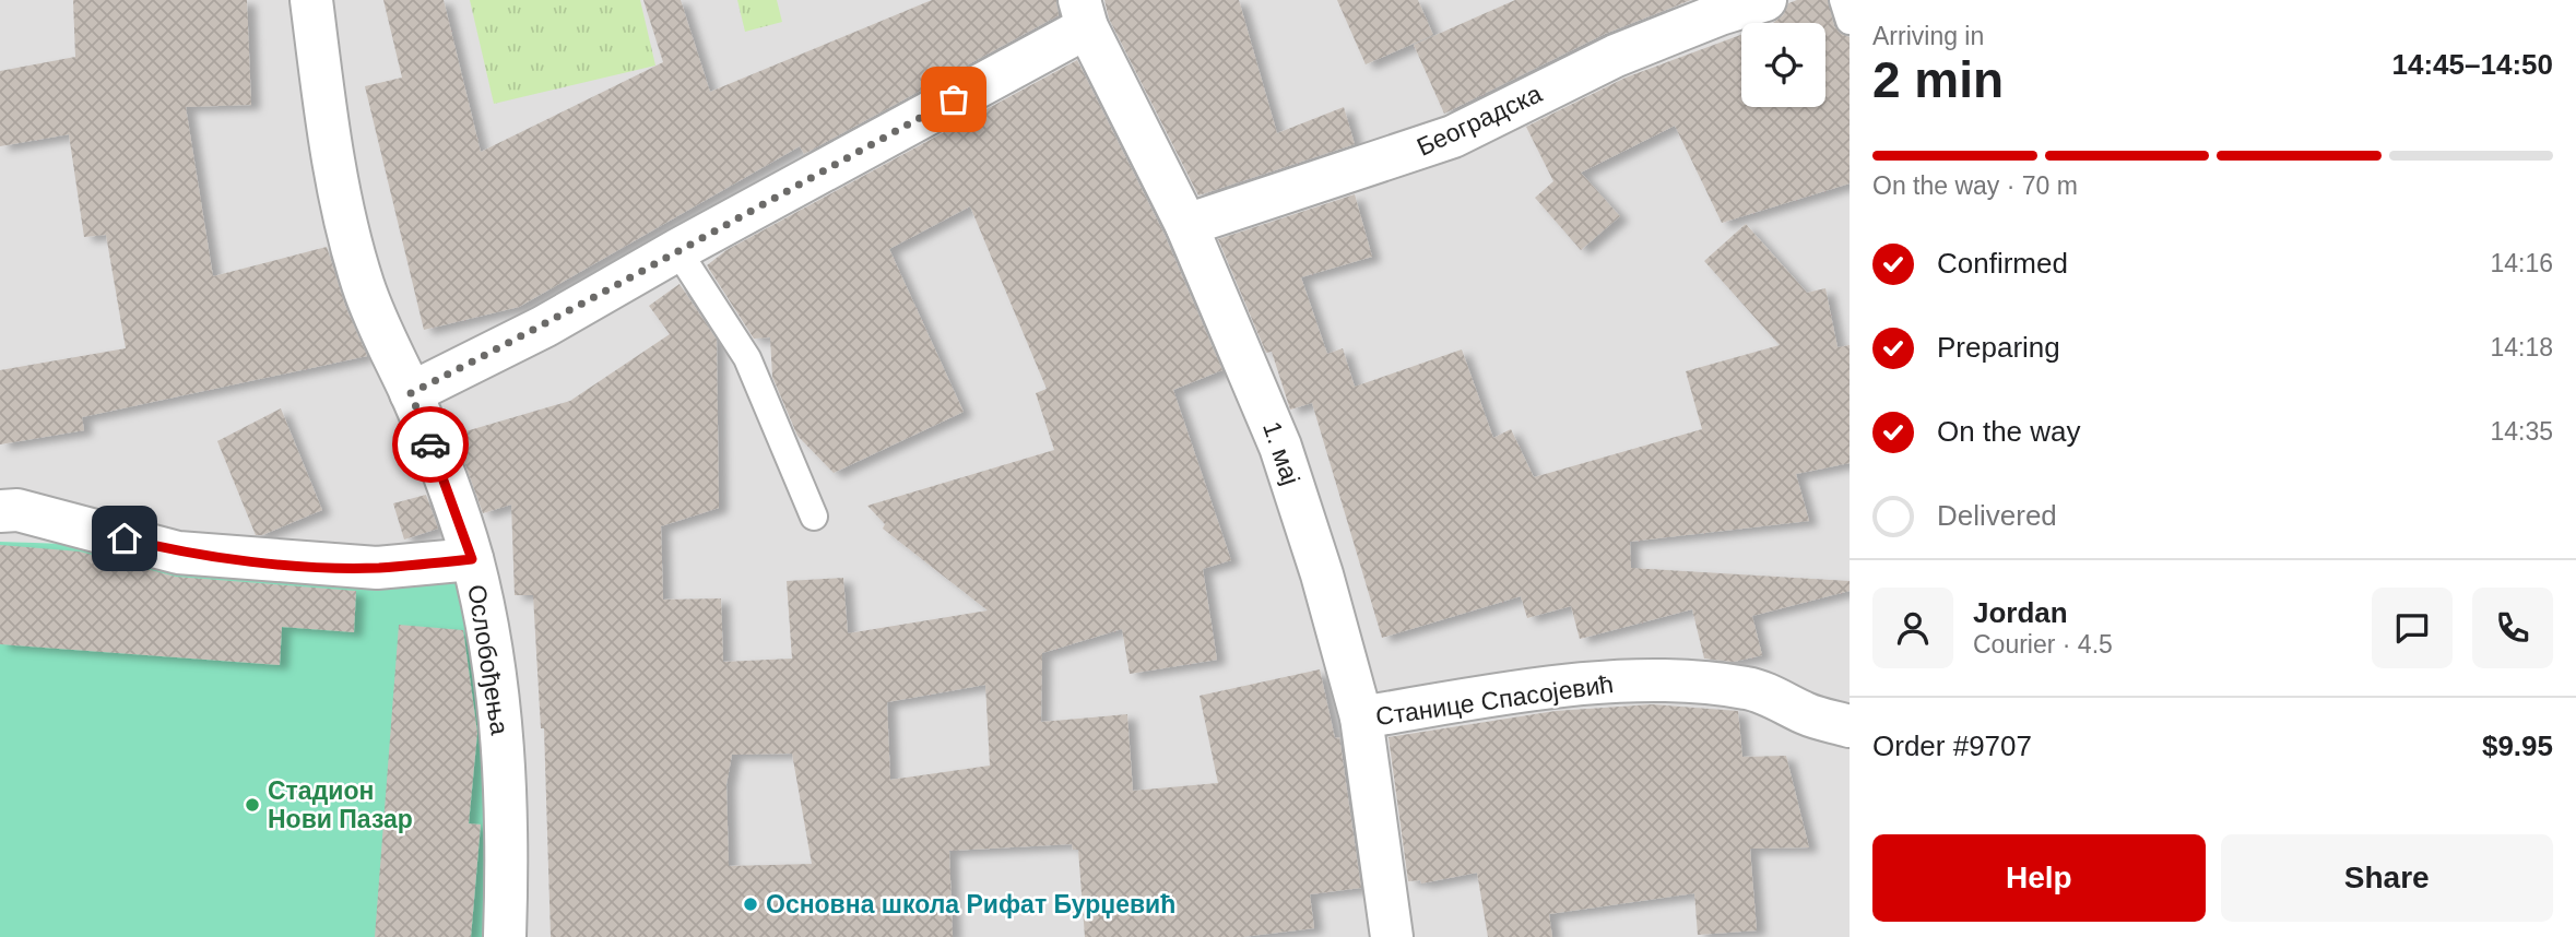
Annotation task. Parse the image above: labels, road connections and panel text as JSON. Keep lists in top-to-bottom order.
{
  "streets": {
    "street": [
      "Београдска",
      "1. мај",
      "Ослобођења",
      "Станице Спасојевић"
    ]
  },
  "crossings": [
    ["Београдска", "1. мај"],
    ["1. мај", "Станице Спасојевић"]
  ],
  "places": ["Стадион Нови Пазар", "Основна школа Рифат Бурџевић"],
  "page": {
    "heading": ["2 min", "Arriving in", "14:45–14:50"],
    "panel": [
      "Jordan",
      "Courier · 4.5",
      "Order #9707",
      "$9.95"
    ],
    "bar": "On the way · 70 m",
    "list": [
      ["Confirmed", "14:16"],
      ["Preparing", "14:18"],
      ["On the way", "14:35"],
      "Delivered"
    ],
    "buttons": ["Help", "Share"]
  }
}
